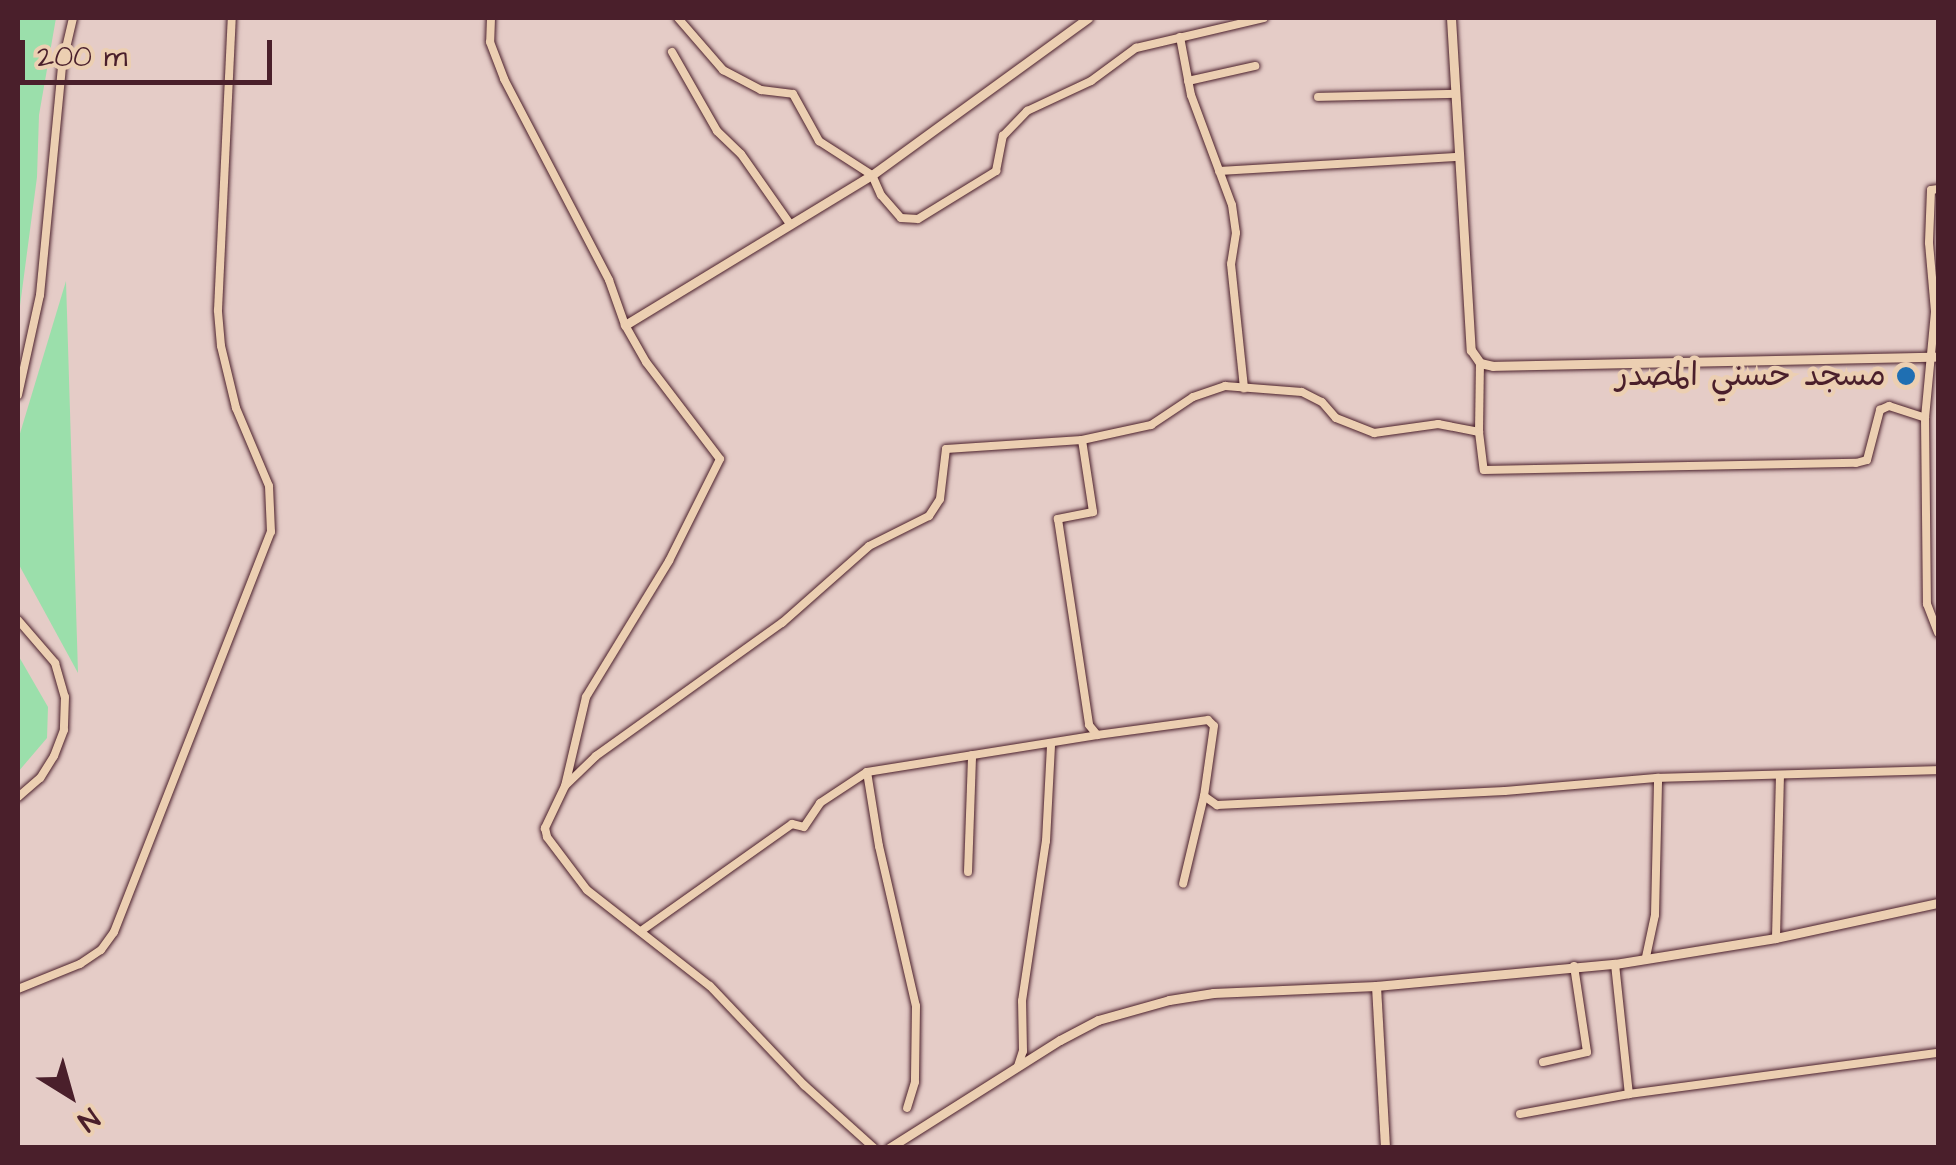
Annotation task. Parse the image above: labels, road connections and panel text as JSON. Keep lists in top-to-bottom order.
{
  "places": ["مسجد حسني المصدر"],
  "scale_bar": "200 m",
  "north": "bottom right"
}
